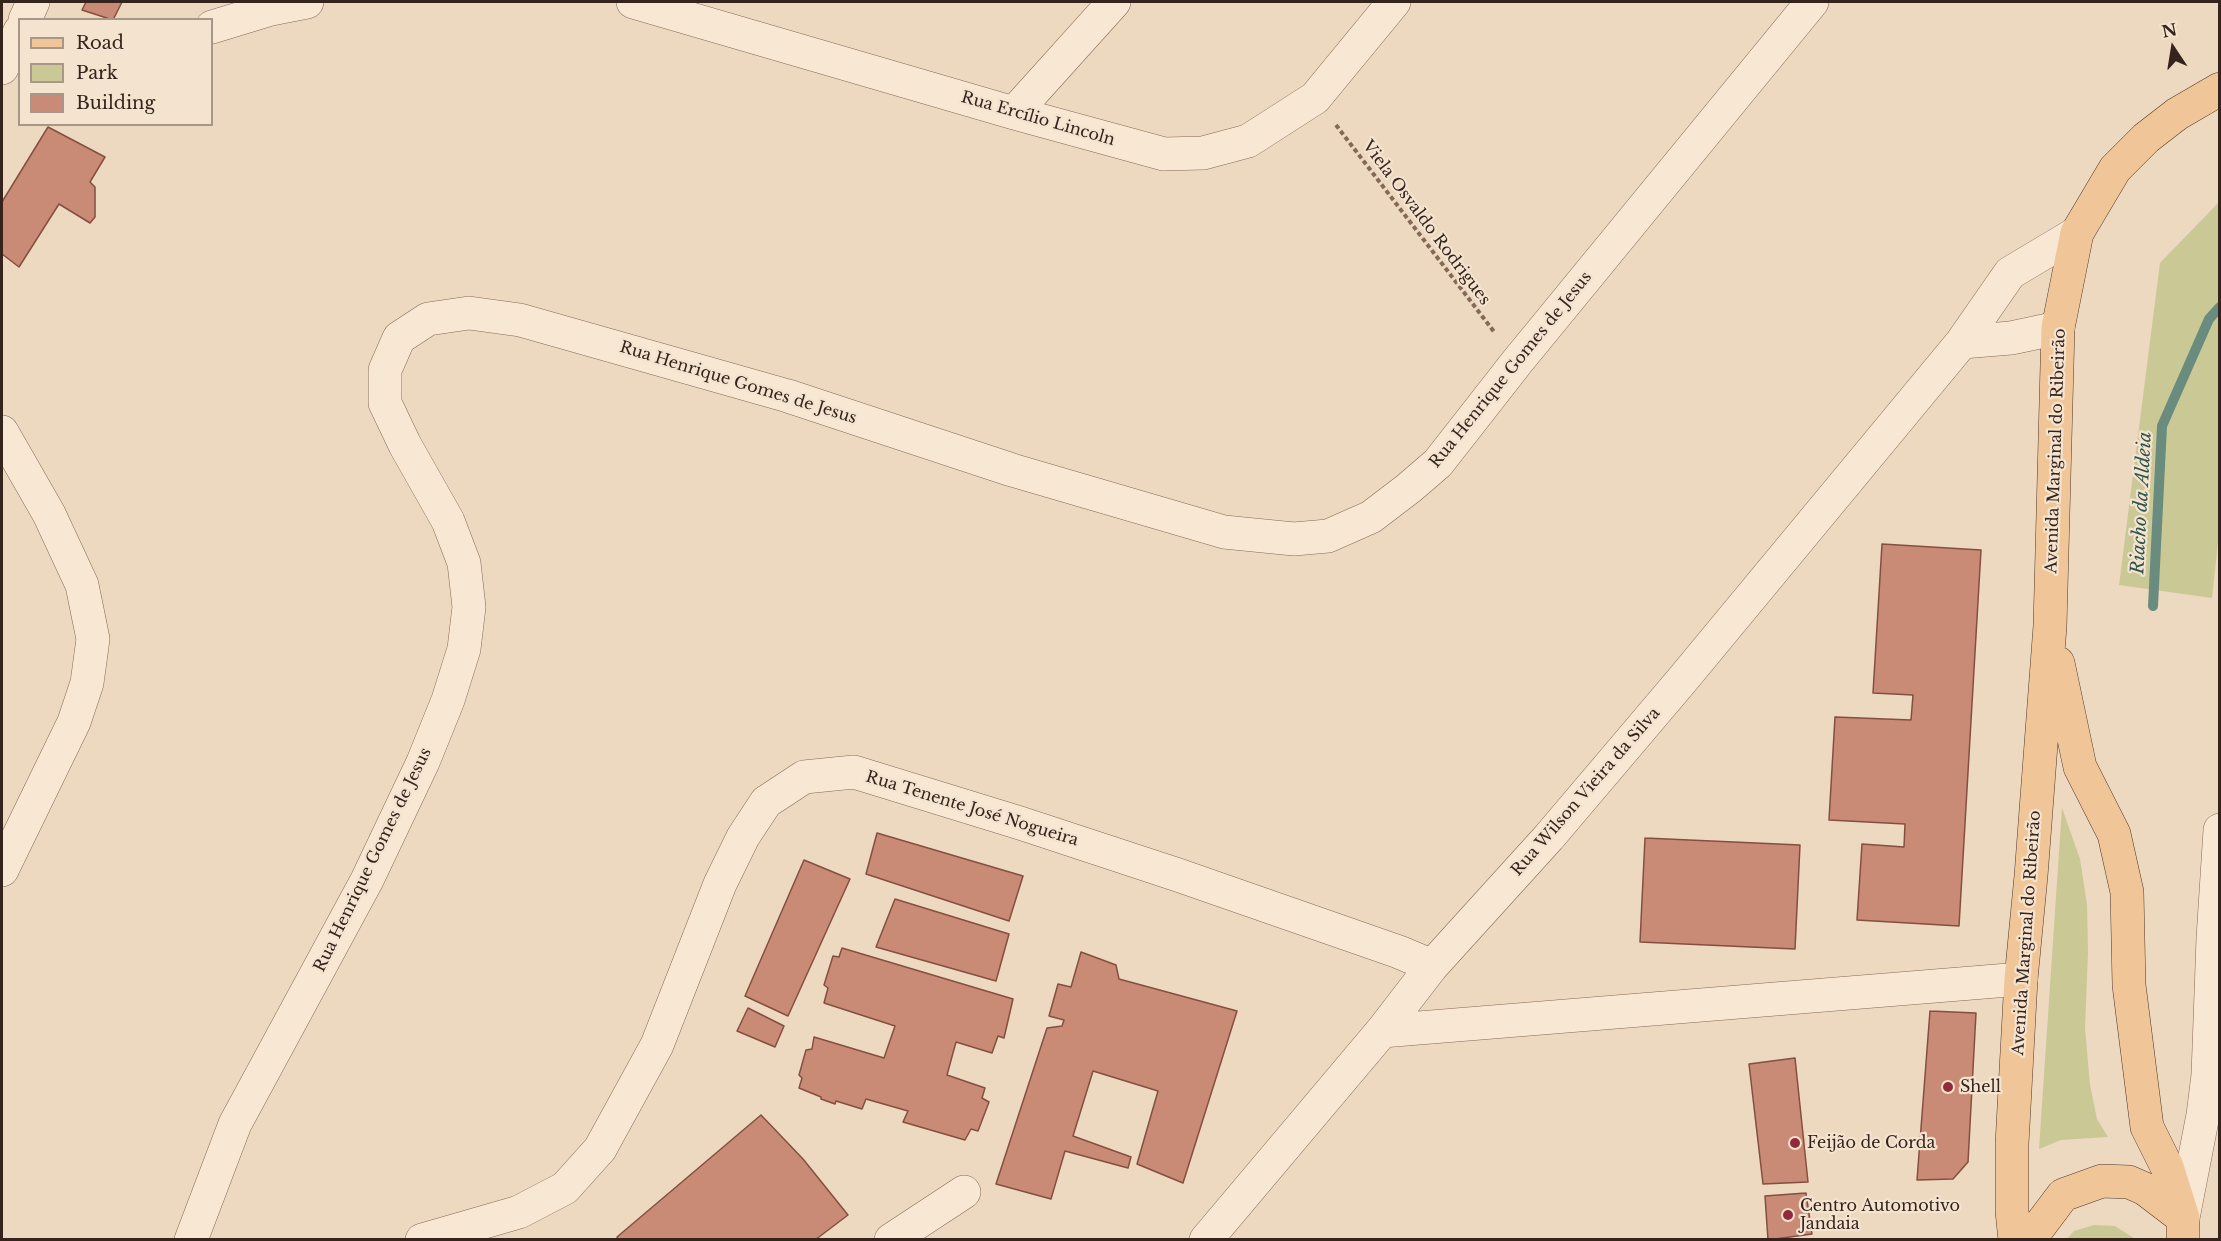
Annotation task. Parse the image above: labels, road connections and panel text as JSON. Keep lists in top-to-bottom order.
{
  "streets": {
    "main road": ["Avenida Marginal do Ribeirão"],
    "street": [
      "Rua Ercílio Lincoln",
      "Rua Henrique Gomes de Jesus",
      "Rua Wilson Vieira da Silva",
      "Rua Tenente José Nogueira"
    ],
    "path": ["Viela Osvaldo Rodrigues"]
  },
  "crossings": [
    ["Rua Ercílio Lincoln", "Viela Osvaldo Rodrigues"],
    ["Viela Osvaldo Rodrigues", "Rua Henrique Gomes de Jesus"],
    ["Avenida Marginal do Ribeirão", "Rua Wilson Vieira da Silva"],
    ["Rua Wilson Vieira da Silva", "Rua Tenente José Nogueira"]
  ],
  "water": ["Riacho da Aldeia"],
  "places": ["Shell", "Feijão de Corda", "Centro Automotivo Jandaia"],
  "legend": ["Road", "Park", "Building"],
  "north": "top"
}
